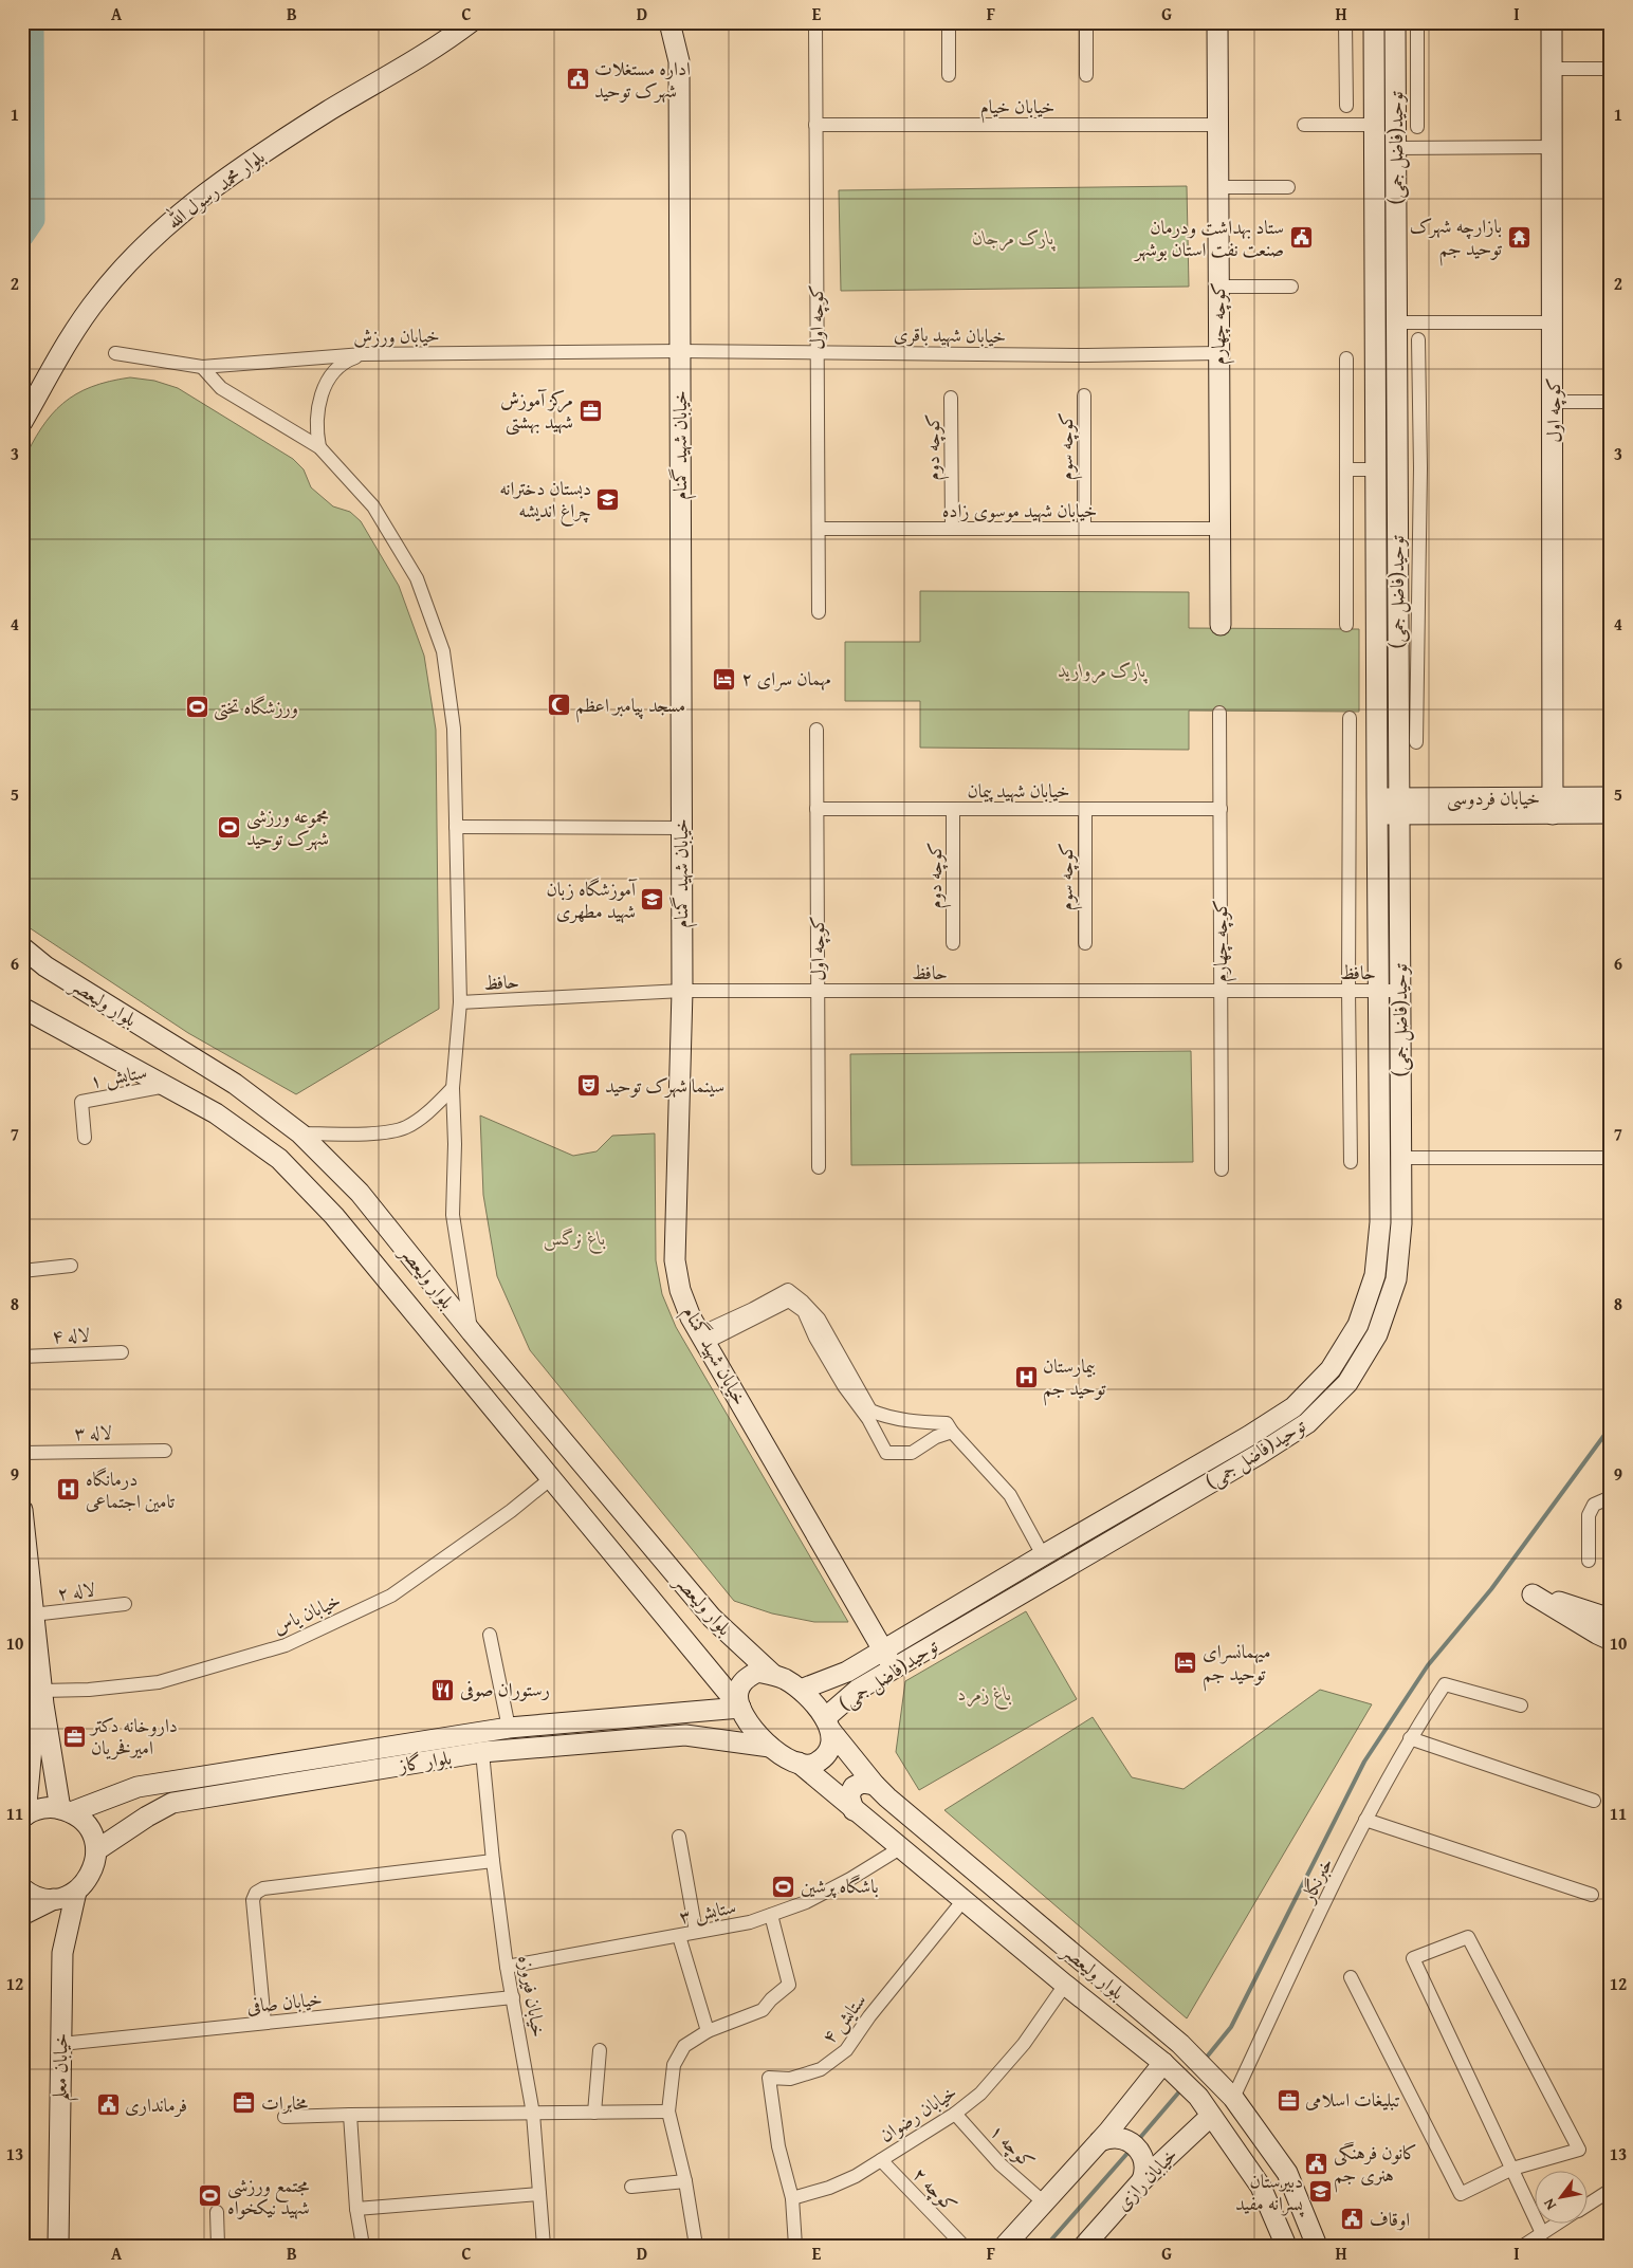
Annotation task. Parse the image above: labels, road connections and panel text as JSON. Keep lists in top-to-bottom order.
{
  "streets": {
    "street": [
      "خیابان خیام",
      "توحید(فاضل جمی)",
      "بلوار محمد رسول الله",
      "کوچه اول",
      "کوچه چهارم",
      "خیابان شهید باقری",
      "خیابان ورزش",
      "خیابان شهید گمنام",
      "کوچه سوم",
      "کوچه دوم",
      "خیابان شهید موسوی زاده",
      "خیابان شهید پیمان",
      "خیابان فردوسی",
      "حافظ",
      "بلوار ولیعصر",
      "ستایش ۱",
      "لاله ۴",
      "لاله ۳",
      "لاله ۲",
      "خیابان یاس",
      "بلوار گاز",
      "خبرنگار",
      "ستایش ۳",
      "خیابان فیروزه",
      "خیابان صافی",
      "ستایش ۴",
      "خیابان معلم",
      "خیابان رضوان",
      "کوچه ۱",
      "خیابان رازی",
      "کوچه ۲"
    ]
  },
  "crossings": [
    ["خیابان خیام", "کوچه اول"],
    ["خیابان خیام", "کوچه چهارم"],
    ["توحید(فاضل جمی)", "خیابان شهید گمنام"],
    ["توحید(فاضل جمی)", "خیابان فردوسی"],
    ["توحید(فاضل جمی)", "حافظ"],
    ["توحید(فاضل جمی)", "بلوار ولیعصر"],
    ["توحید(فاضل جمی)", "بلوار گاز"],
    ["کوچه اول", "خیابان شهید باقری"],
    ["کوچه اول", "خیابان شهید موسوی زاده"],
    ["کوچه اول", "خیابان شهید پیمان"],
    ["کوچه اول", "خیابان فردوسی"],
    ["کوچه اول", "حافظ"],
    ["کوچه چهارم", "خیابان شهید باقری"],
    ["کوچه چهارم", "خیابان شهید موسوی زاده"],
    ["کوچه چهارم", "خیابان شهید پیمان"],
    ["کوچه چهارم", "حافظ"],
    ["خیابان شهید باقری", "خیابان ورزش"],
    ["خیابان شهید باقری", "خیابان شهید گمنام"],
    ["خیابان ورزش", "خیابان شهید گمنام"],
    ["خیابان شهید گمنام", "حافظ"],
    ["کوچه سوم", "خیابان شهید موسوی زاده"],
    ["کوچه سوم", "خیابان شهید پیمان"],
    ["کوچه دوم", "خیابان شهید موسوی زاده"],
    ["کوچه دوم", "خیابان شهید پیمان"],
    ["بلوار ولیعصر", "ستایش ۱"],
    ["بلوار ولیعصر", "خیابان یاس"],
    ["بلوار ولیعصر", "بلوار گاز"],
    ["بلوار ولیعصر", "خبرنگار"],
    ["بلوار ولیعصر", "ستایش ۳"],
    ["بلوار ولیعصر", "ستایش ۴"],
    ["بلوار ولیعصر", "خیابان رضوان"],
    ["بلوار ولیعصر", "خیابان رازی"],
    ["بلوار گاز", "خیابان فیروزه"],
    ["ستایش ۳", "خیابان فیروزه"],
    ["خیابان فیروزه", "خیابان صافی"],
    ["خیابان صافی", "خیابان معلم"],
    ["ستایش ۴", "خیابان رضوان"],
    ["خیابان رضوان", "کوچه ۱"],
    ["خیابان رضوان", "کوچه ۲"]
  ],
  "parks": [
    "پارک مرجان",
    "پارک مروارید",
    "باغ نرگس",
    "باغ زمرد"
  ],
  "places": {
    "public building": [
      "اداره مستغلات شهرک توحید",
      "ستاد بهداشت ودرمان صنعت نفت استان بوشهر",
      "فرمانداری",
      "کانون فرهنگی هنری جم",
      "اوقاف"
    ],
    "temple": ["بازارچه شهرک توحید جم"],
    "office": [
      "مرکز آموزش شهید بهشتی",
      "داروخانه دکتر امیرفخریان",
      "تبلیغات اسلامی",
      "مخابرات"
    ],
    "school or university": ["دبستان دخترانه چراغ اندیشه", "آموزشگاه زبان شهید مطهری", "دبیرستان پسرانه مفید"],
    "hotel": ["مهمان سرای ۲", "میهمانسرای توحید جم"],
    "mosque": ["مسجد پیامبر اعظم"],
    "sports": [
      "ورزشگاه تختی",
      "مجموعه ورزشی شهرک توحید",
      "باشگاه پرشین",
      "مجتمع ورزشی شهید نیکخواه"
    ],
    "theatre": ["سینما شهرک توحید"],
    "hospital": ["بیمارستان توحید جم", "درمانگاه تامین اجتماعی"],
    "restaurant": ["رستوران صوفی"]
  },
  "north": "bottom left",
  "grid": {
    "columns": [
      "A",
      "B",
      "C",
      "D",
      "E",
      "F",
      "G",
      "H",
      "I"
    ],
    "rows": [
      "1",
      "2",
      "3",
      "4",
      "5",
      "6",
      "7",
      "8",
      "9",
      "10",
      "11",
      "12",
      "13"
    ]
  }
}
